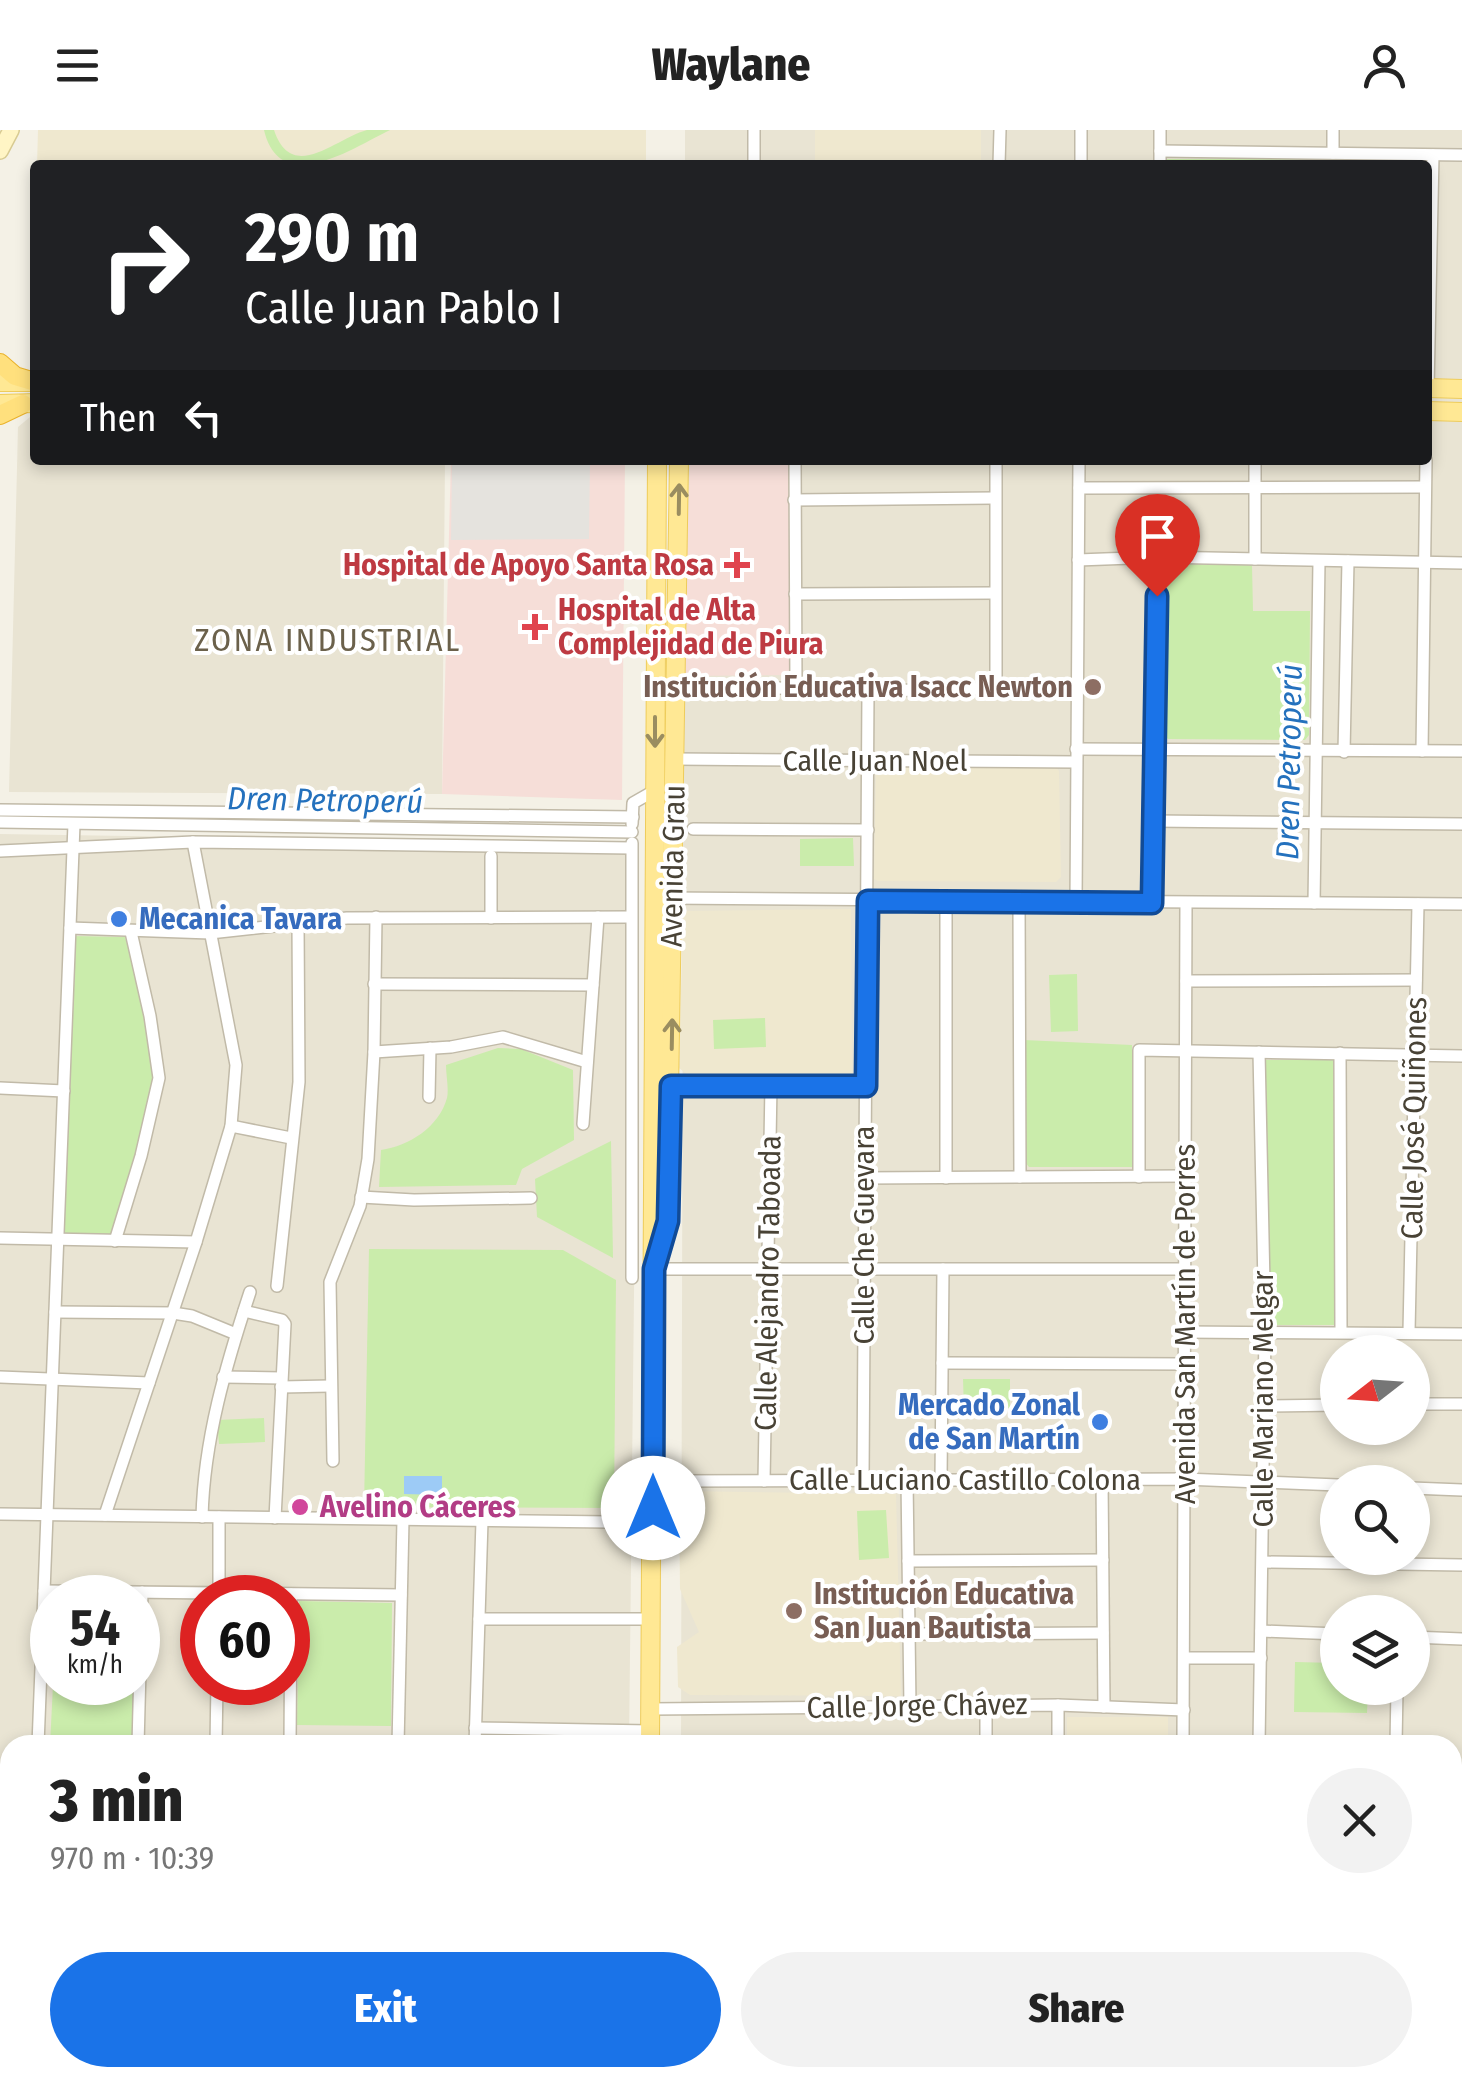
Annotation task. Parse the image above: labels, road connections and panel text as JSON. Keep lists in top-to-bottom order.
{
  "streets": {
    "main road": ["Avenida Grau"],
    "street": [
      "Calle Juan Noel",
      "Calle José Quiñones",
      "Calle Che Guevara",
      "Calle Alejandro Taboada",
      "Avenida San Martín de Porres",
      "Calle Mariano Melgar",
      "Calle Luciano Castillo Colona",
      "Calle Jorge Chávez"
    ]
  },
  "crossings": [
    ["Calle Juan Noel", "Avenida Grau"],
    ["Calle Juan Noel", "Calle Che Guevara"],
    ["Avenida Grau", "Calle Luciano Castillo Colona"],
    ["Avenida Grau", "Calle Jorge Chávez"],
    ["Calle Che Guevara", "Calle Luciano Castillo Colona"],
    ["Calle Alejandro Taboada", "Calle Luciano Castillo Colona"],
    ["Avenida San Martín de Porres", "Calle Luciano Castillo Colona"],
    ["Avenida San Martín de Porres", "Calle Jorge Chávez"],
    ["Calle Mariano Melgar", "Calle Luciano Castillo Colona"]
  ],
  "districts": ["ZONA INDUSTRIAL"],
  "water": ["Dren Petroperú"],
  "places": {
    "health": ["Hospital de Apoyo Santa Rosa", "Hospital de Alta Complejidad de Piura"],
    "other": [
      "Institución Educativa Isacc Newton",
      "Mecanica Tavara",
      "Mercado Zonal de San Martín",
      "Avelino Cáceres",
      "Institución Educativa San Juan Bautista"
    ]
  },
  "north": "left",
  "page": {
    "header": "Waylane",
    "turn": ["290 m", "Calle Juan Pablo I"],
    "then": "Then",
    "speed": "54 km/h",
    "limit": "60",
    "heading": ["3 min", "970 m · 10:39"],
    "buttons": ["Exit", "Share"]
  }
}
